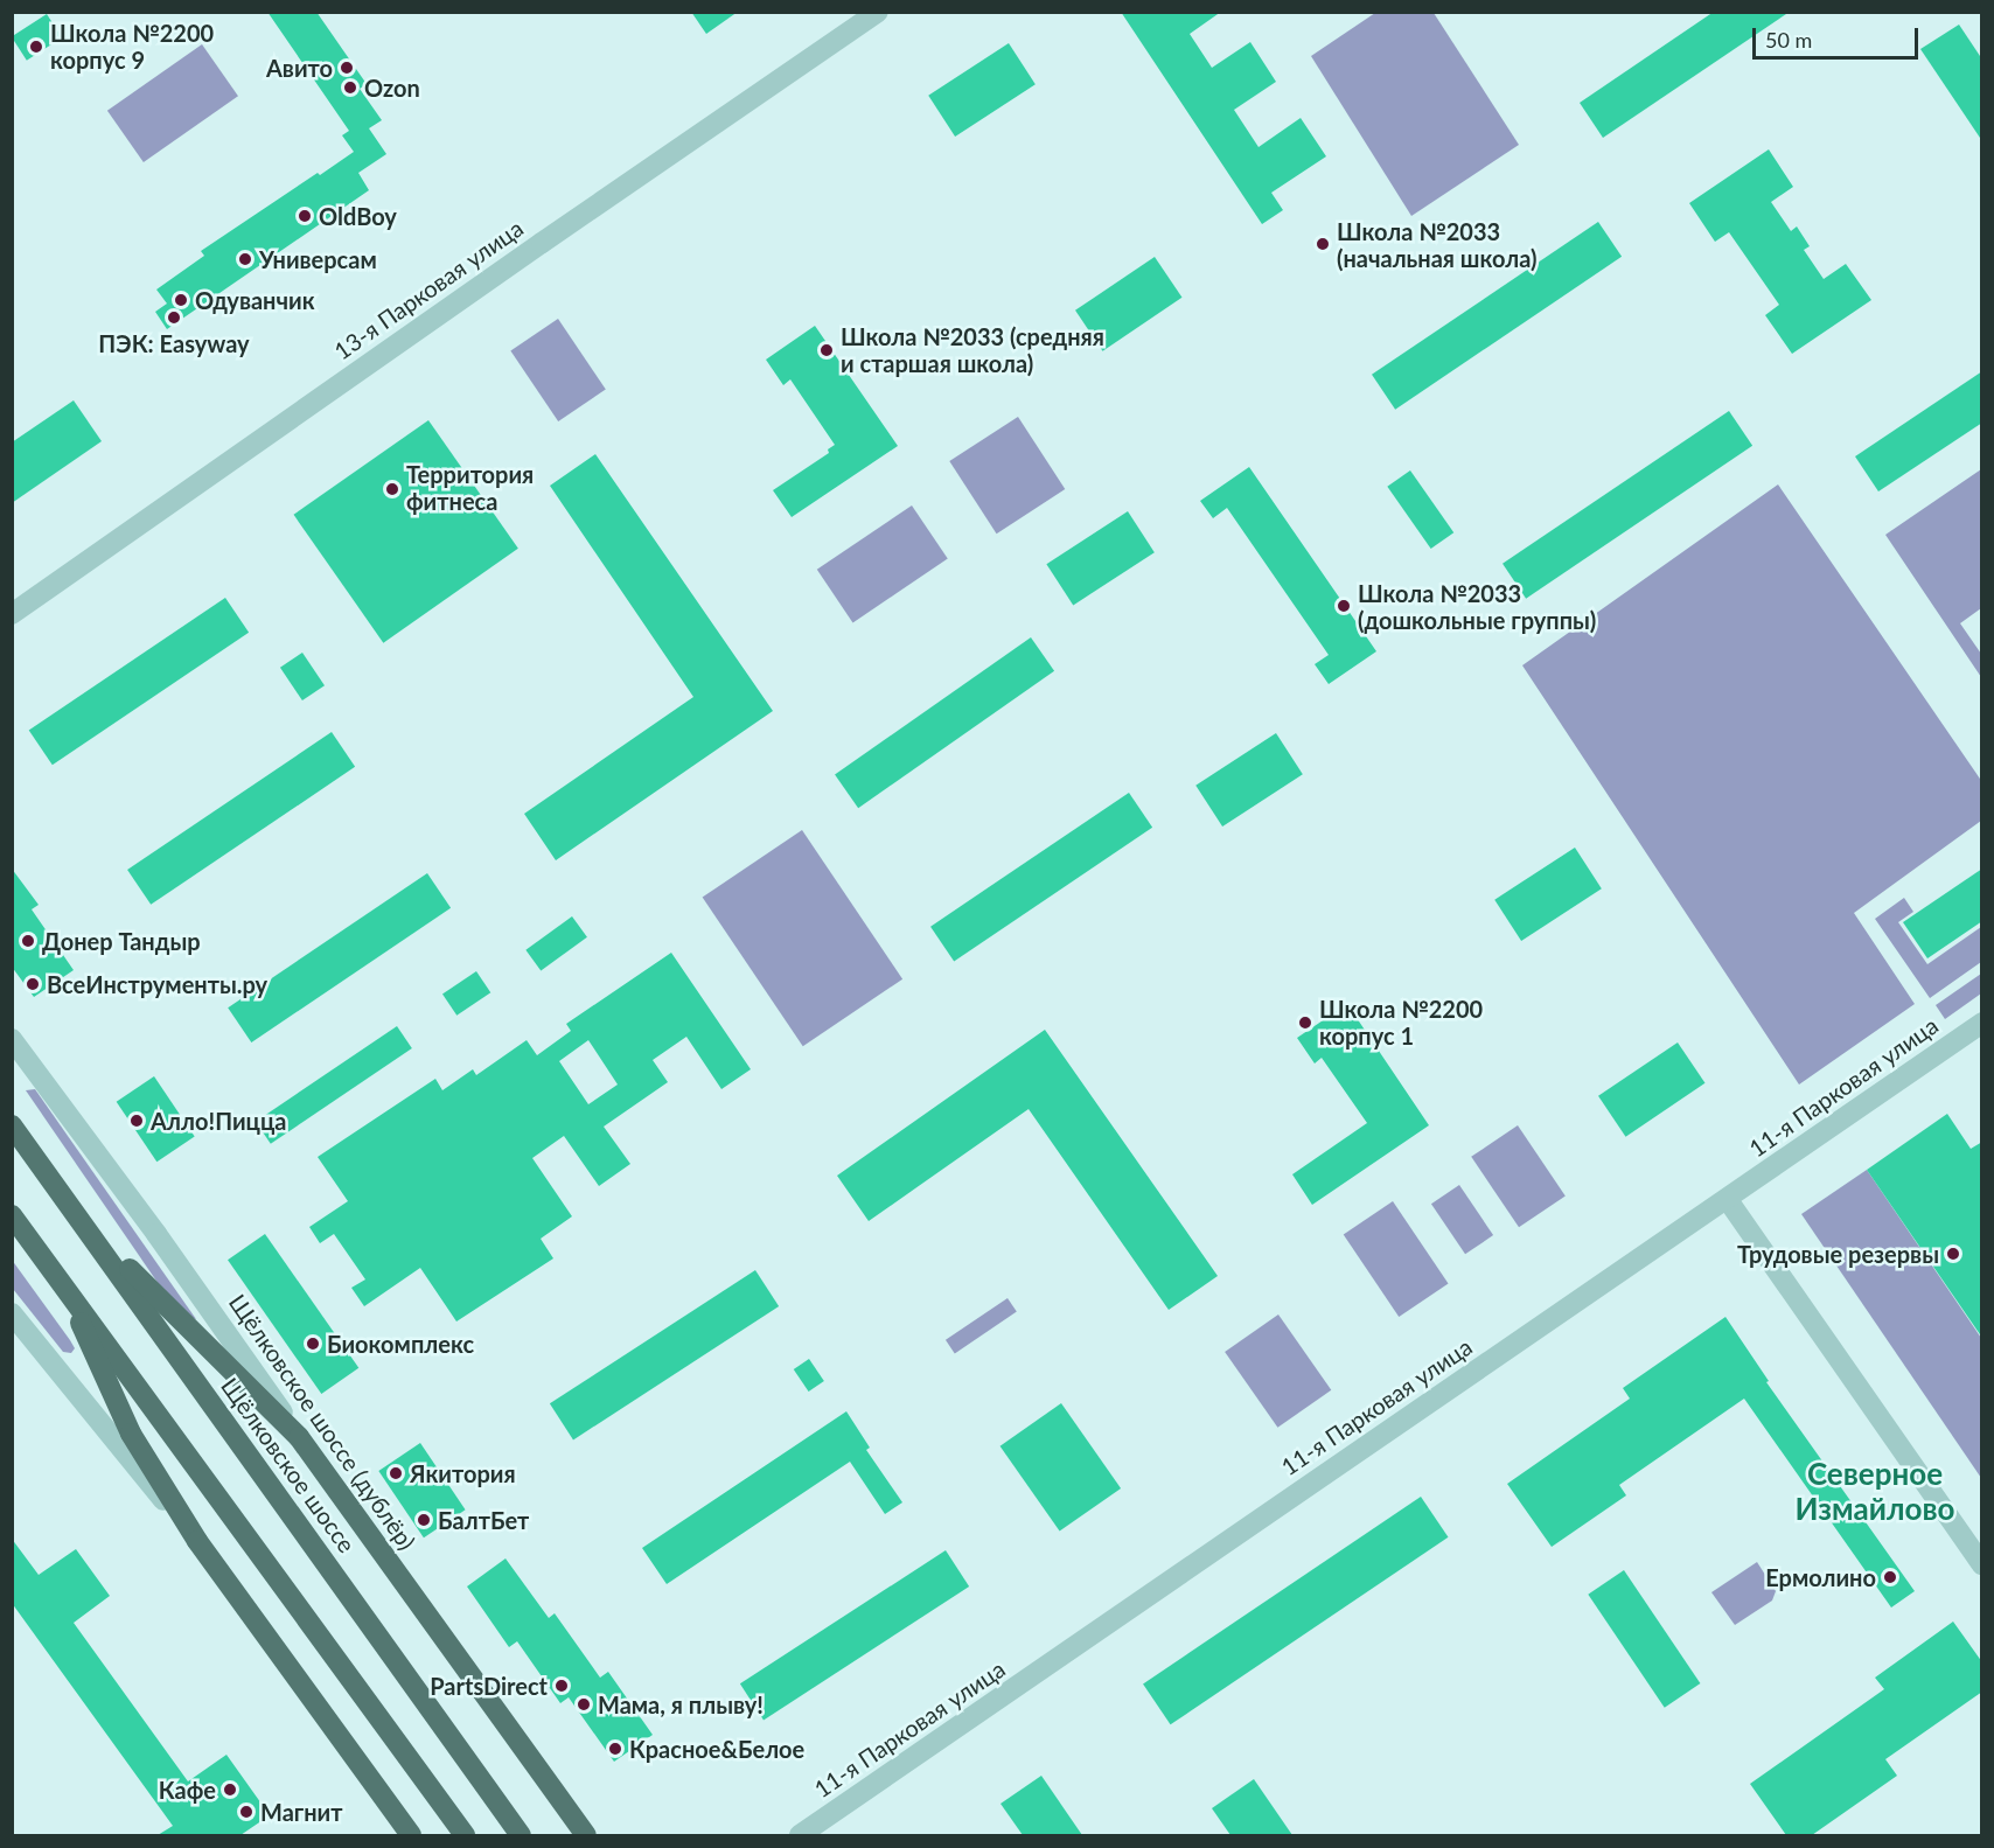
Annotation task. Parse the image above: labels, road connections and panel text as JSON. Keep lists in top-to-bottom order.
{
  "streets": {
    "main road": ["Щёлковское шоссе (дублёр)", "Щёлковское шоссе"],
    "street": ["13-я Парковая улица", "11-я Парковая улица"]
  },
  "districts": ["Северное Измайлово"],
  "places": [
    "Школа №2200 корпус 9",
    "Авито",
    "Ozon",
    "OldBoy",
    "Школа №2033 (начальная школа)",
    "Универсам",
    "Одуванчик",
    "ПЭК: Easyway",
    "Школа №2033 (средняя и старшая школа)",
    "Территория фитнеса",
    "Школа №2033 (дошкольные группы)",
    "Донер Тандыр",
    "ВсеИнструменты.ру",
    "Школа №2200 корпус 1",
    "Алло!Пицца",
    "Трудовые резервы",
    "Биокомплекс",
    "Якитория",
    "БалтБет",
    "Ермолино",
    "PartsDirect",
    "Мама, я плыву!",
    "Красное&Белое",
    "Кафе",
    "Магнит"
  ],
  "scale_bar": "50 m"
}
